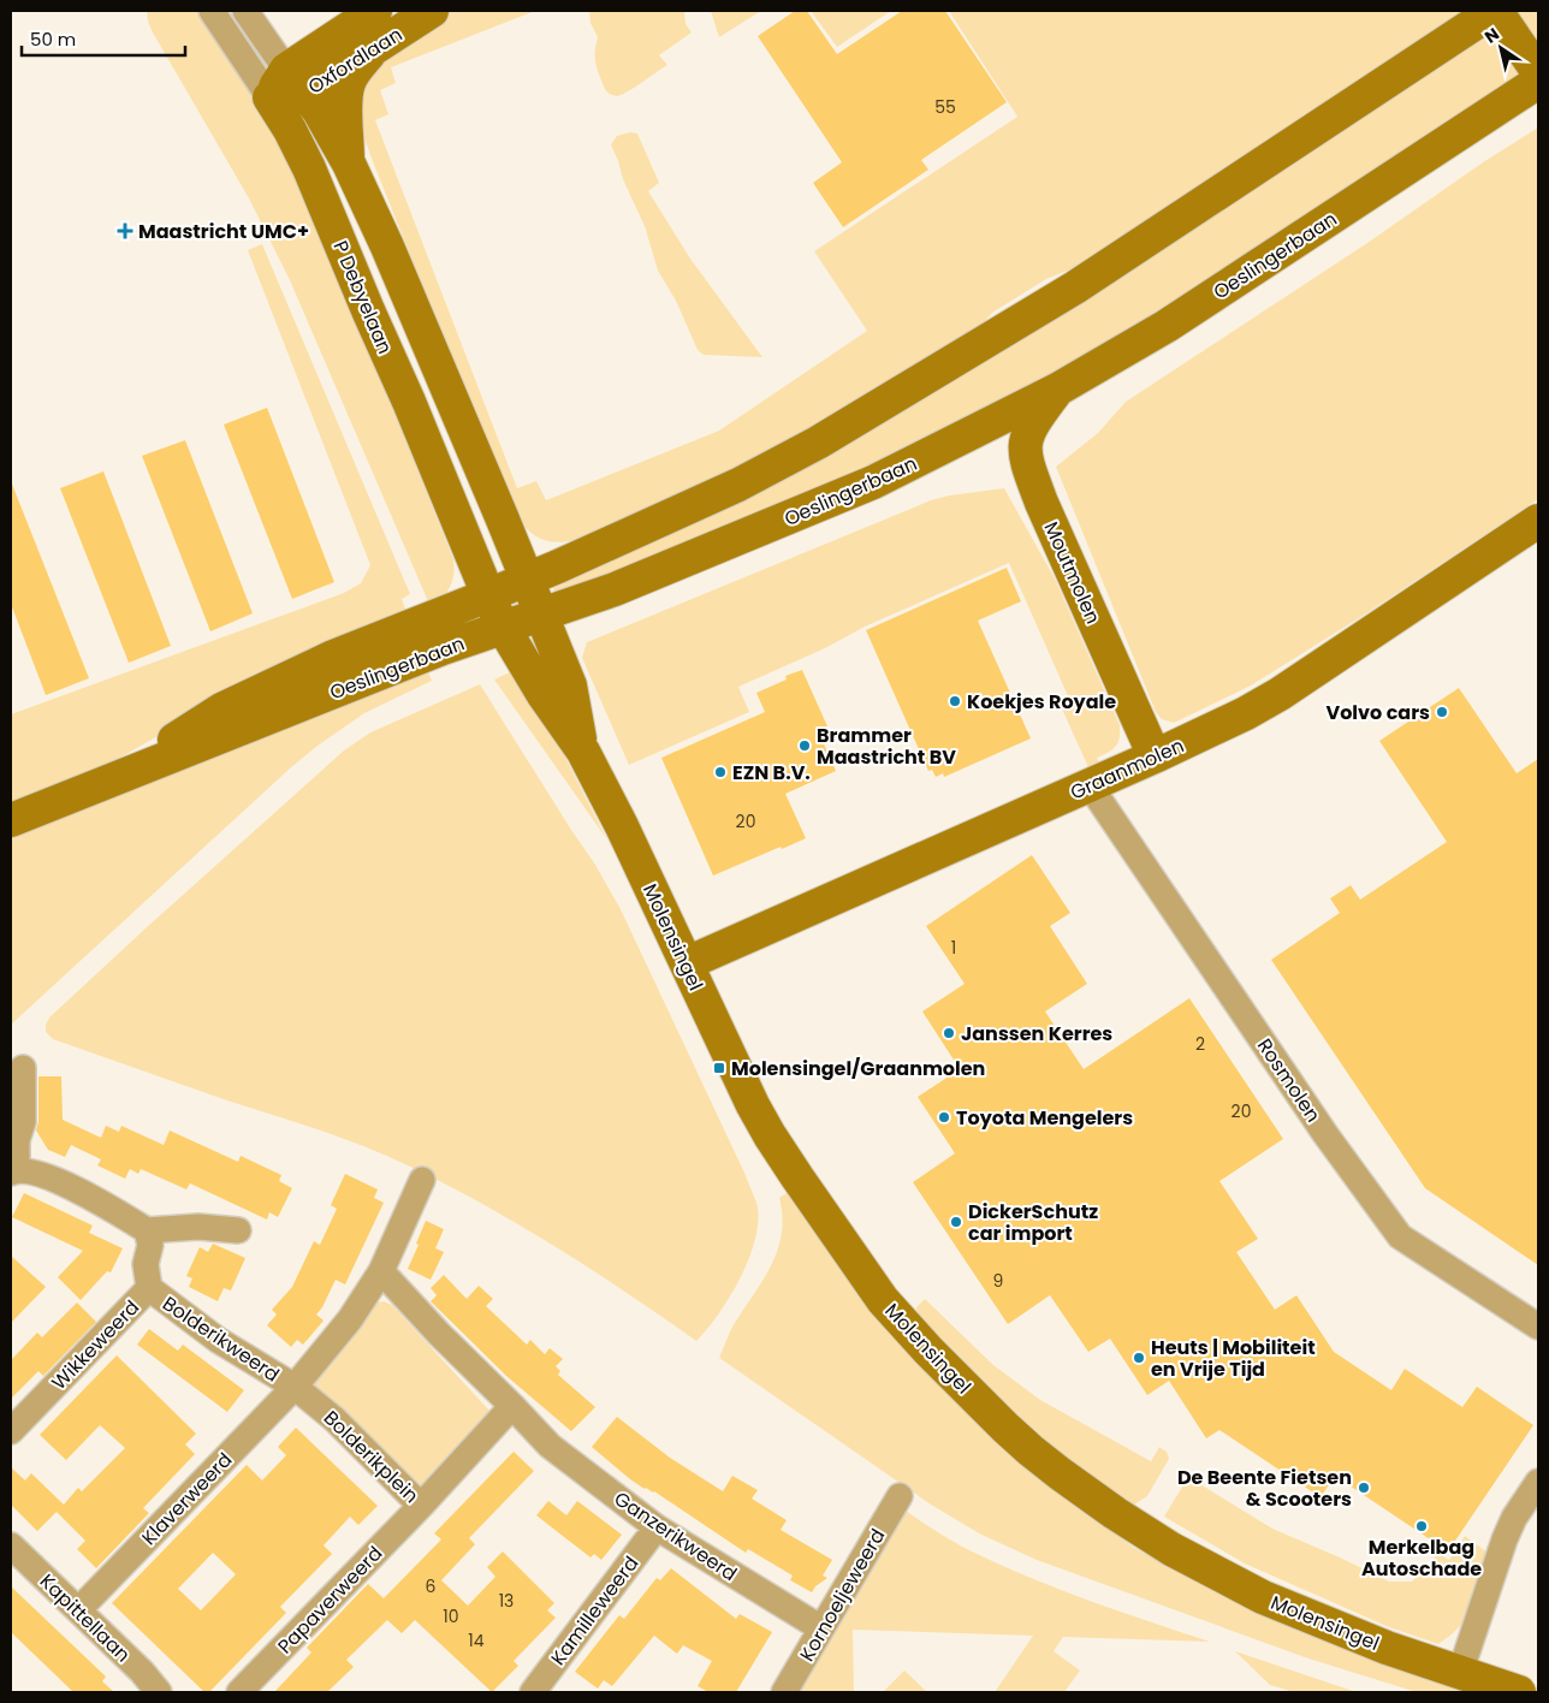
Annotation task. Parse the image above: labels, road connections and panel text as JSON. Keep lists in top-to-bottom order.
{
  "streets": {
    "street": [
      "Oxfordlaan",
      "Oeslingerbaan",
      "P Debyelaan",
      "Moutmolen",
      "Graanmolen",
      "Molensingel",
      "Rosmolen",
      "Bolderikweerd",
      "Wikkeweerd",
      "Bolderikplein",
      "Klaverweerd",
      "Ganzerikweerd",
      "Kornoeljeweerd",
      "Papaverweerd",
      "Kamilleweerd",
      "Kapittellaan"
    ]
  },
  "crossings": [
    ["Oxfordlaan", "P Debyelaan"],
    ["Oeslingerbaan", "P Debyelaan"],
    ["Oeslingerbaan", "Moutmolen"],
    ["Oeslingerbaan", "Molensingel"],
    ["P Debyelaan", "Molensingel"],
    ["Moutmolen", "Graanmolen"],
    ["Graanmolen", "Molensingel"],
    ["Graanmolen", "Rosmolen"],
    ["Bolderikweerd", "Wikkeweerd"],
    ["Bolderikweerd", "Bolderikplein"],
    ["Bolderikweerd", "Klaverweerd"],
    ["Bolderikplein", "Klaverweerd"],
    ["Bolderikplein", "Ganzerikweerd"],
    ["Bolderikplein", "Papaverweerd"],
    ["Klaverweerd", "Kapittellaan"],
    ["Ganzerikweerd", "Kornoeljeweerd"],
    ["Ganzerikweerd", "Kamilleweerd"]
  ],
  "places": {
    "health": ["Maastricht UMC+"],
    "other": [
      "Koekjes Royale",
      "Volvo cars",
      "Brammer Maastricht BV",
      "EZN B.V.",
      "Janssen Kerres",
      "Toyota Mengelers",
      "DickerSchutz car import",
      "Heuts | Mobiliteit en Vrije Tijd",
      "De Beente Fietsen & Scooters",
      "Merkelbag Autoschade"
    ],
    "transit": ["Molensingel/Graanmolen"]
  },
  "house_numbers": [
    "55",
    "20",
    "1",
    "2",
    "20",
    "9",
    "6",
    "13",
    "10",
    "14"
  ],
  "scale_bar": "50 m",
  "north": "top left"
}
